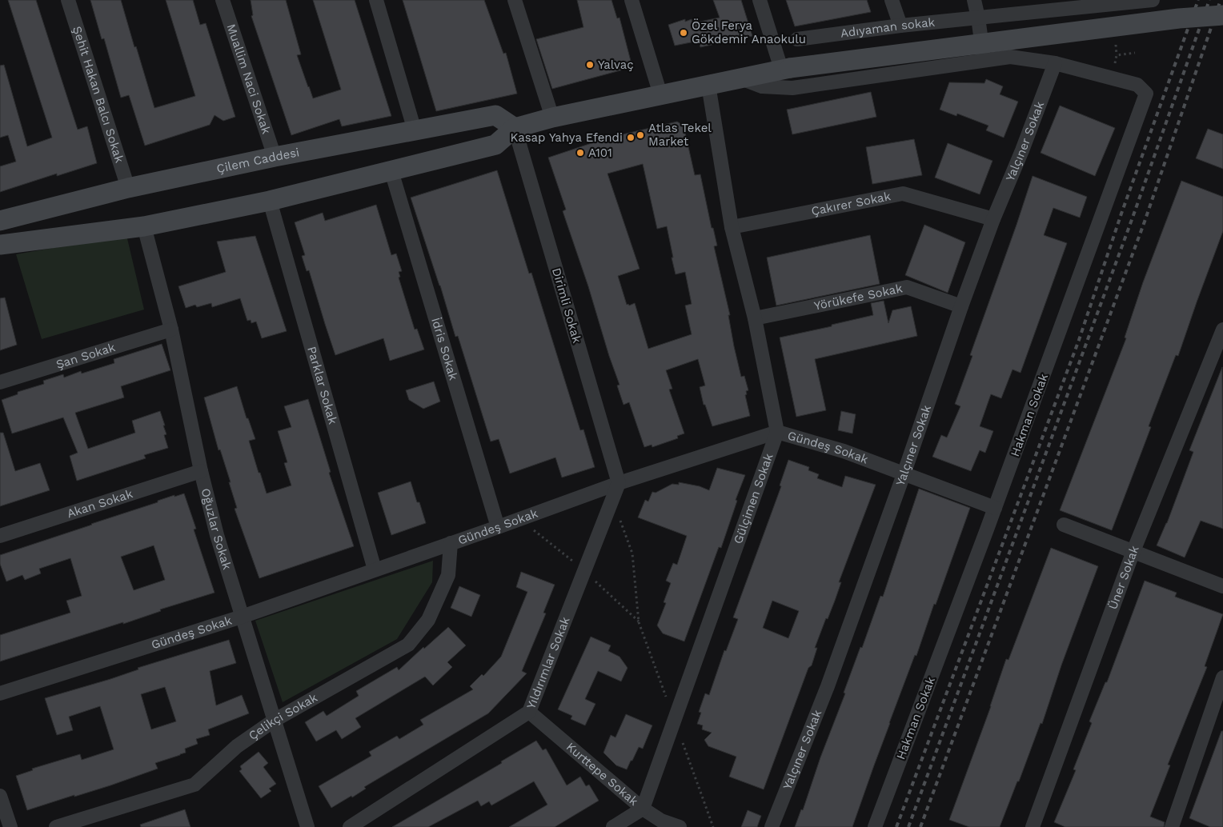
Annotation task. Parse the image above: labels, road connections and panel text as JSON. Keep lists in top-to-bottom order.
{
  "streets": {
    "main road": ["Çilem Caddesi"],
    "street": [
      "Adıyaman sokak",
      "Muallim Naci Sokak",
      "Şehit Hakan Balcı Sokak",
      "Yalçıner Sokak",
      "Çakırer Sokak",
      "Yörükefe Sokak",
      "Dirimli Sokak",
      "İdris Sokak",
      "Şan Sokak",
      "Parklar Sokak",
      "Hakman Sokak",
      "Gündeş Sokak",
      "Gülçimen Sokak",
      "Akan Sokak",
      "Oğuzlar Sokak",
      "Üner Sokak",
      "Yıldırımlar Sokak",
      "Çelikçi Sokak",
      "Kurttepe Sokak"
    ]
  },
  "crossings": [
    ["Muallim Naci Sokak", "Çilem Caddesi"],
    ["Şehit Hakan Balcı Sokak", "Çilem Caddesi"],
    ["Yalçıner Sokak", "Çakırer Sokak"],
    ["Yalçıner Sokak", "Yörükefe Sokak"],
    ["Yalçıner Sokak", "Hakman Sokak"],
    ["Yalçıner Sokak", "Gündeş Sokak"],
    ["Çilem Caddesi", "Dirimli Sokak"],
    ["Dirimli Sokak", "Gündeş Sokak"],
    ["Dirimli Sokak", "Yıldırımlar Sokak"],
    ["İdris Sokak", "Gündeş Sokak"],
    ["Şan Sokak", "Oğuzlar Sokak"],
    ["Parklar Sokak", "Gündeş Sokak"],
    ["Hakman Sokak", "Gündeş Sokak"],
    ["Gündeş Sokak", "Gülçimen Sokak"],
    ["Gündeş Sokak", "Oğuzlar Sokak"],
    ["Gündeş Sokak", "Yıldırımlar Sokak"],
    ["Gündeş Sokak", "Çelikçi Sokak"],
    ["Gülçimen Sokak", "Kurttepe Sokak"],
    ["Akan Sokak", "Oğuzlar Sokak"],
    ["Oğuzlar Sokak", "Çelikçi Sokak"],
    ["Yıldırımlar Sokak", "Kurttepe Sokak"]
  ],
  "places": [
    "Özel Ferya Gökdemir Anaokulu",
    "Yalvaç",
    "Atlas Tekel Market",
    "Kasap Yahya Efendi",
    "A101"
  ]
}
